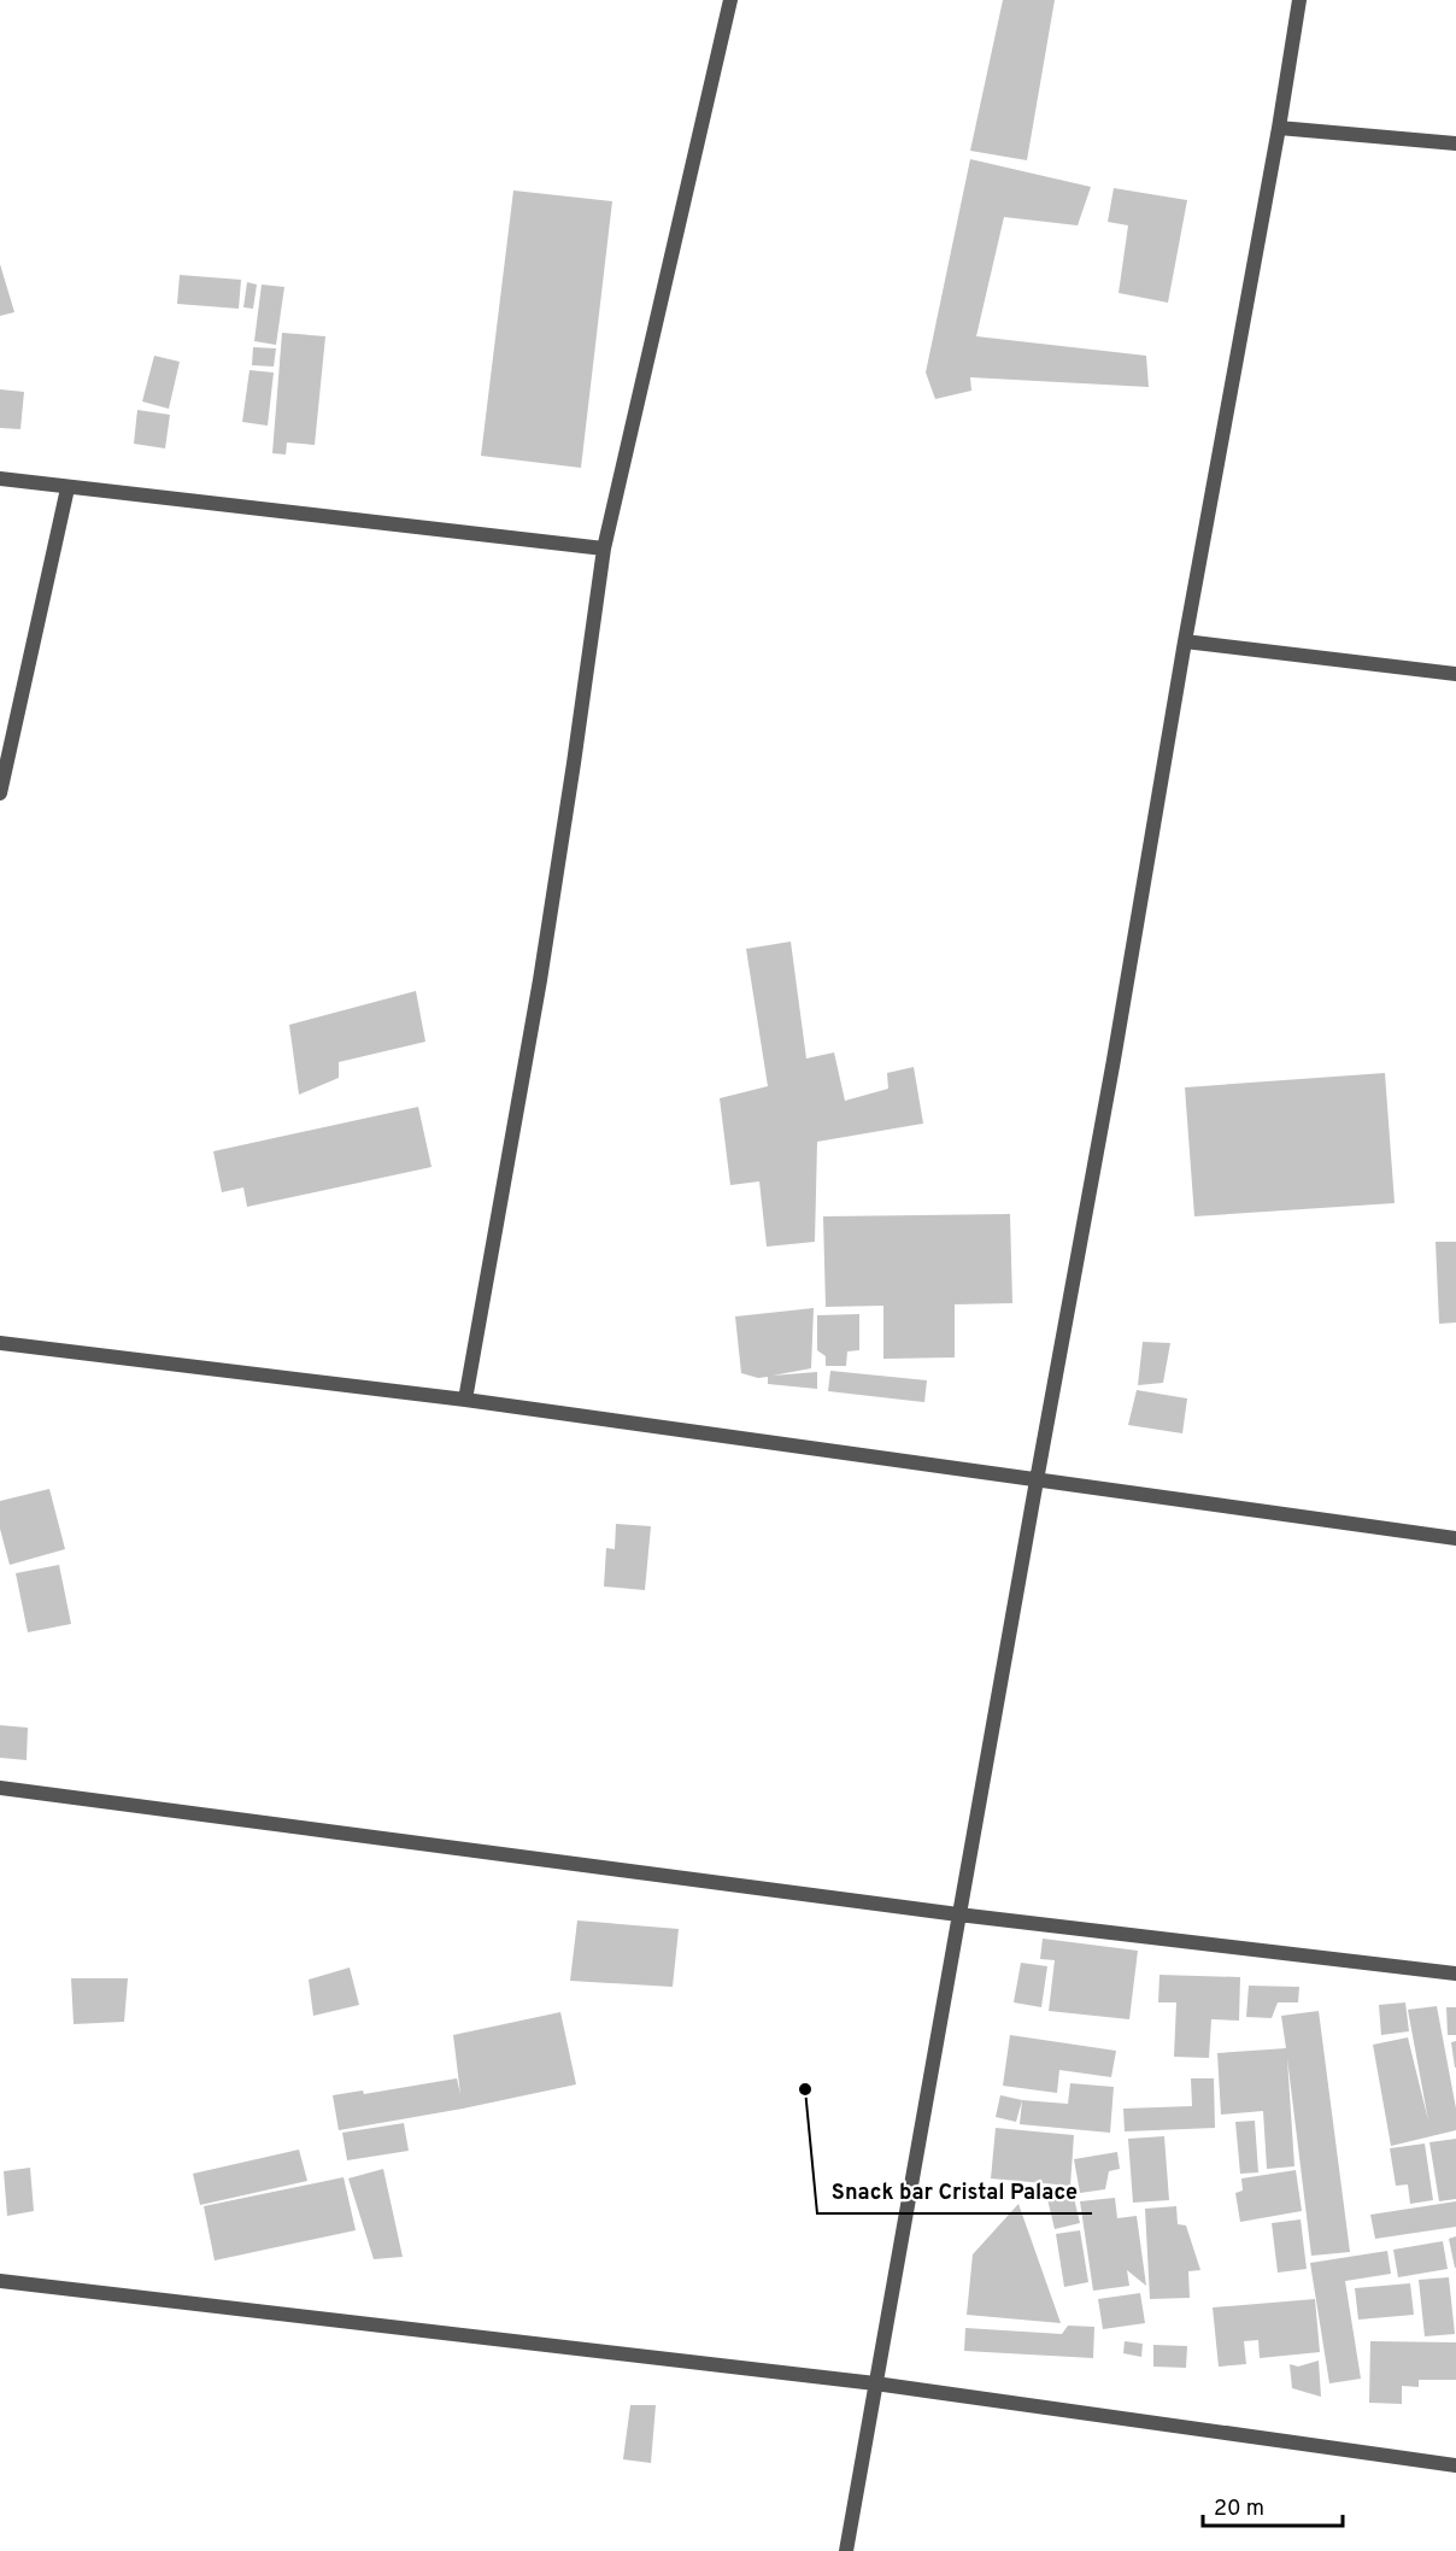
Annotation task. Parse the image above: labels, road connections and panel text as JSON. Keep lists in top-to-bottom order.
{
  "places": ["Snack bar Cristal Palace"],
  "scale_bar": "20 m"
}
